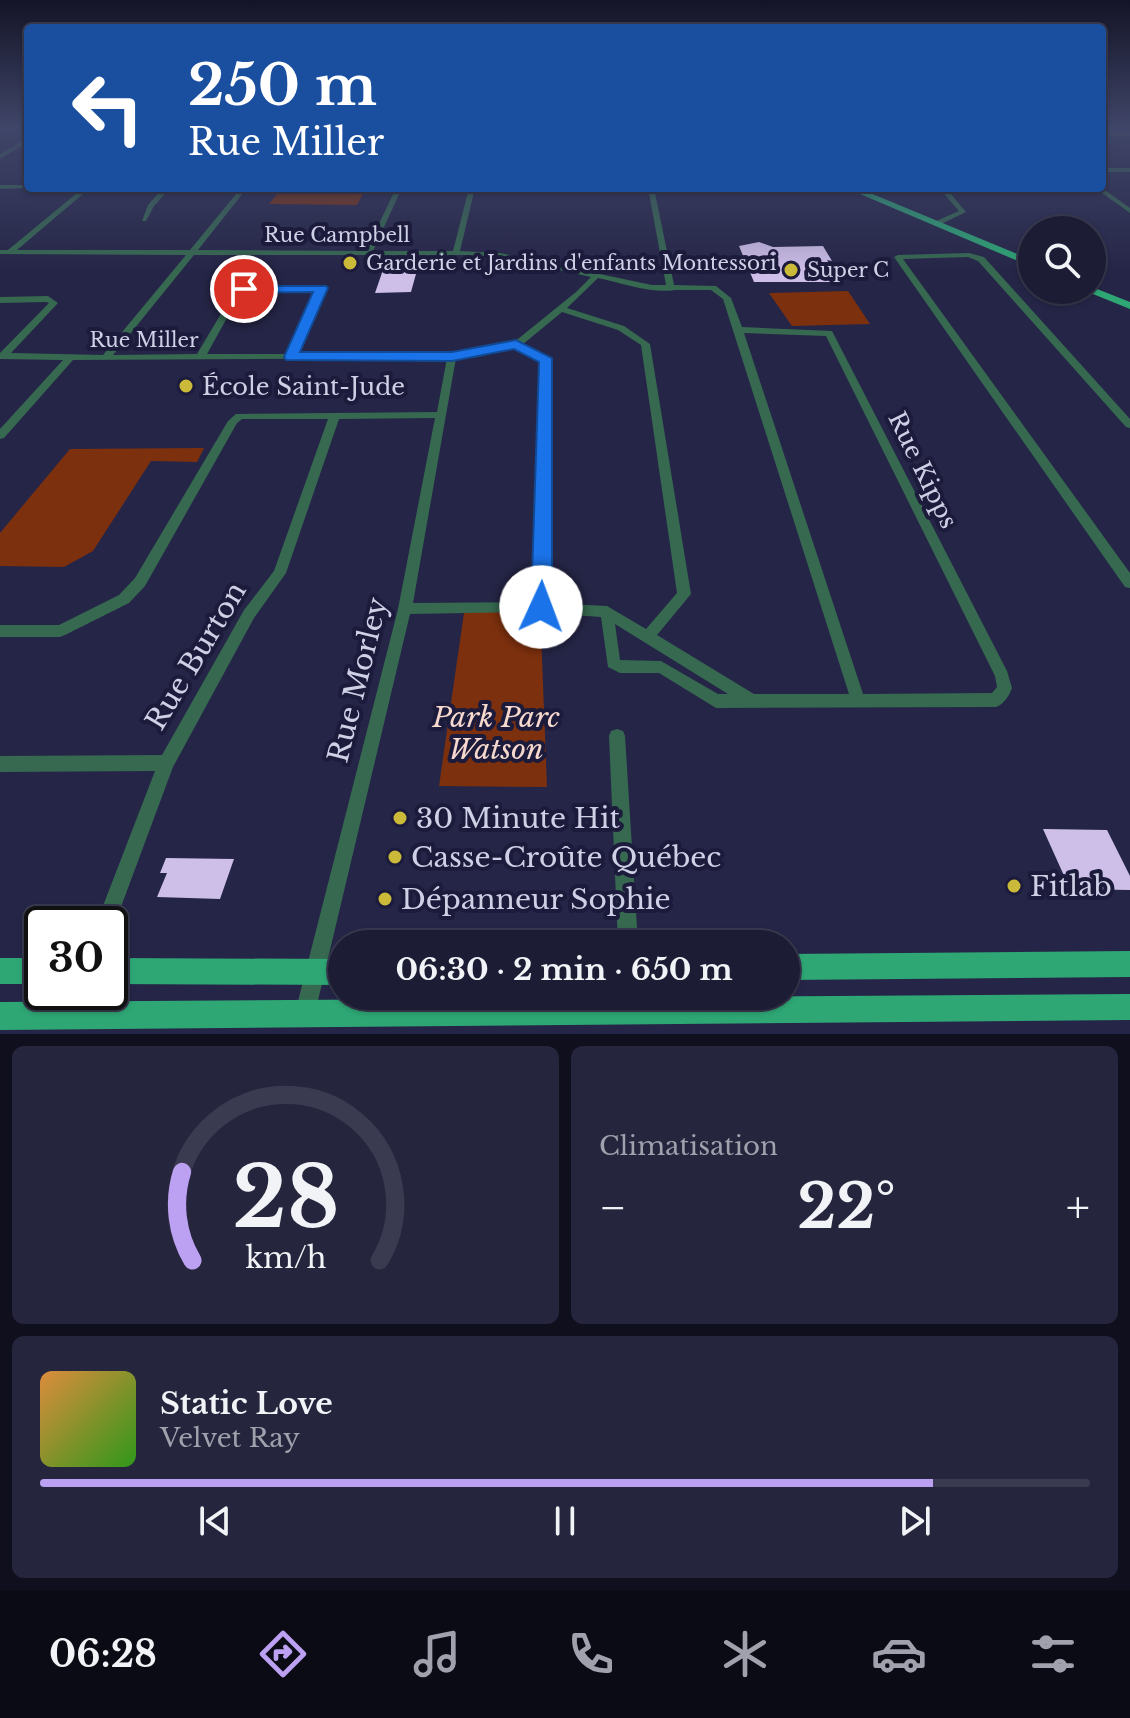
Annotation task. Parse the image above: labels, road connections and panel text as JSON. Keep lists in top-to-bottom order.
{
  "streets": {
    "street": [
      "Rue Campbell",
      "Rue Miller",
      "Rue Kipps",
      "Rue Burton",
      "Rue Morley"
    ]
  },
  "crossings": [
    ["Rue Campbell", "Rue Miller"],
    ["Rue Campbell", "Rue Kipps"],
    ["Rue Miller", "Rue Morley"]
  ],
  "parks": ["Park Parc Watson"],
  "places": [
    "Garderie et Jardins d'enfants Montessori",
    "Super C",
    "École Saint-Jude",
    "30 Minute Hit",
    "Casse-Croûte Québec",
    "Fitlab",
    "Dépanneur Sophie"
  ],
  "page": {
    "turn": ["250 m", "Rue Miller"],
    "limit": "30",
    "trip": "06:30 · 2 min · 650 m",
    "tile": "Climatisation",
    "heat": ["−", "22°", "+"],
    "song": ["Static Love", "Velvet Ray"],
    "tabs": "06:28",
    "gauge": ["28", "km/h"]
  }
}
